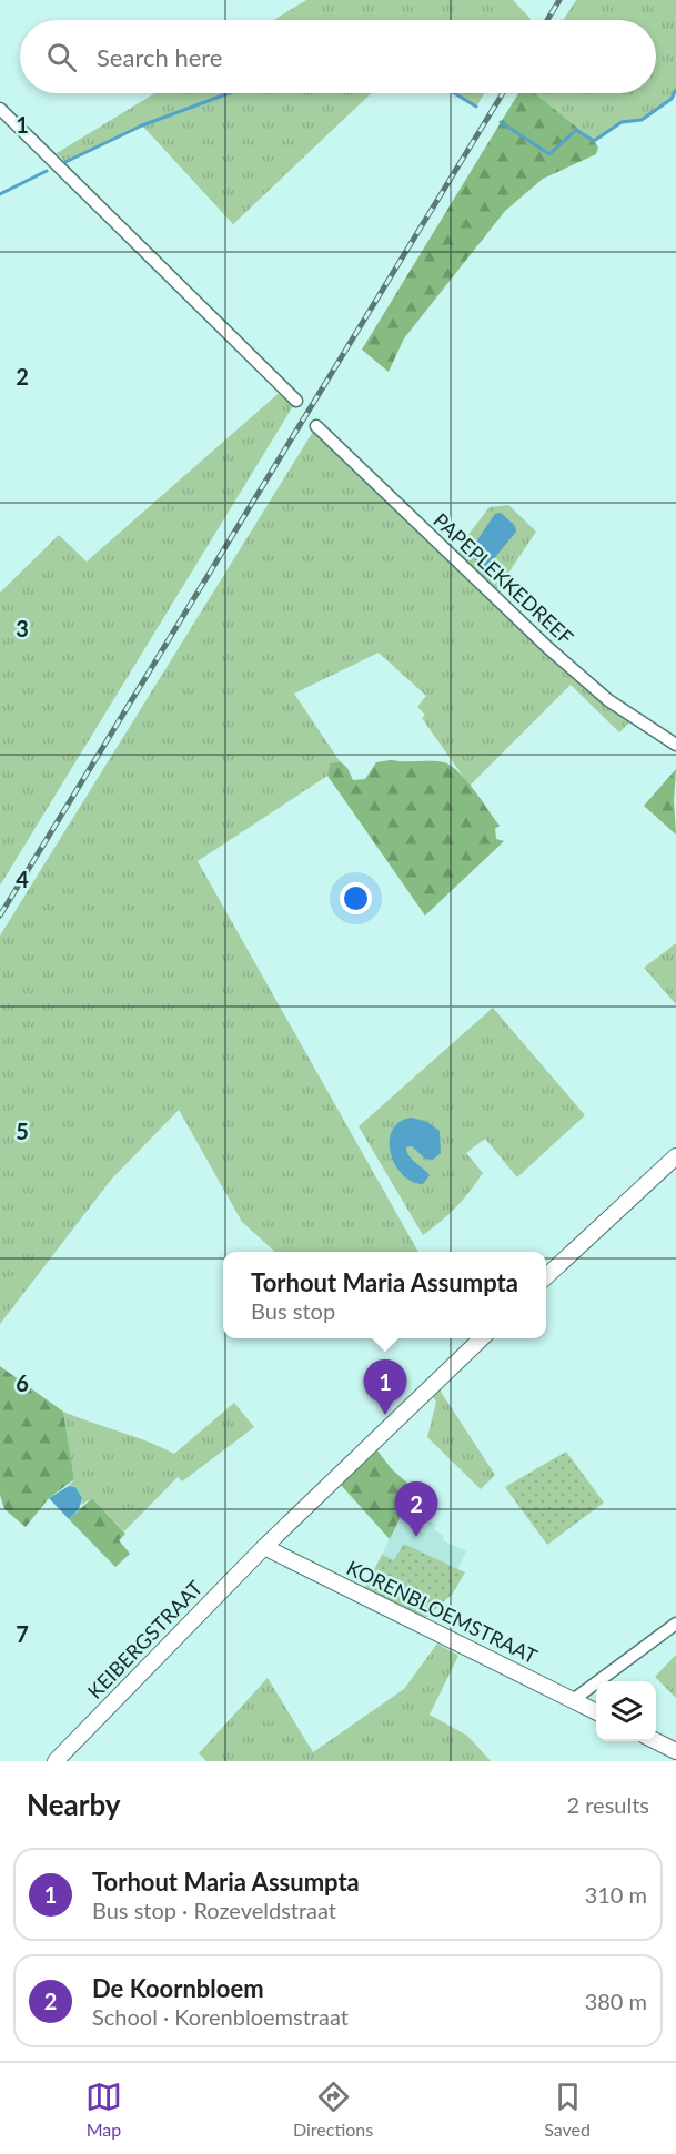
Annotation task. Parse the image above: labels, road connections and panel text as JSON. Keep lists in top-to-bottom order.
{
  "streets": {
    "street": ["PAPEPLEKKEDREEF", "KORENBLOEMSTRAAT", "KEIBERGSTRAAT"]
  },
  "crossings": [
    ["KORENBLOEMSTRAAT", "KEIBERGSTRAAT"]
  ],
  "page": {
    "search": "Search here",
    "popup": ["Torhout Maria Assumpta", "Bus stop"],
    "pins": ["1", "2"],
    "heading": ["Nearby", "2 results"],
    "list": [
      {
        "mark": "1",
        "name": "Torhout Maria Assumpta",
        "note": "Bus stop · Rozeveldstraat",
        "value": "310 m"
      },
      {
        "mark": "2",
        "name": "De Koornbloem",
        "note": "School · Korenbloemstraat",
        "value": "380 m"
      }
    ],
    "nav": ["Map", "Directions", "Saved"]
  },
  "grid": {
    "rows": [
      "1",
      "2",
      "3",
      "4",
      "5",
      "6",
      "7"
    ]
  }
}
